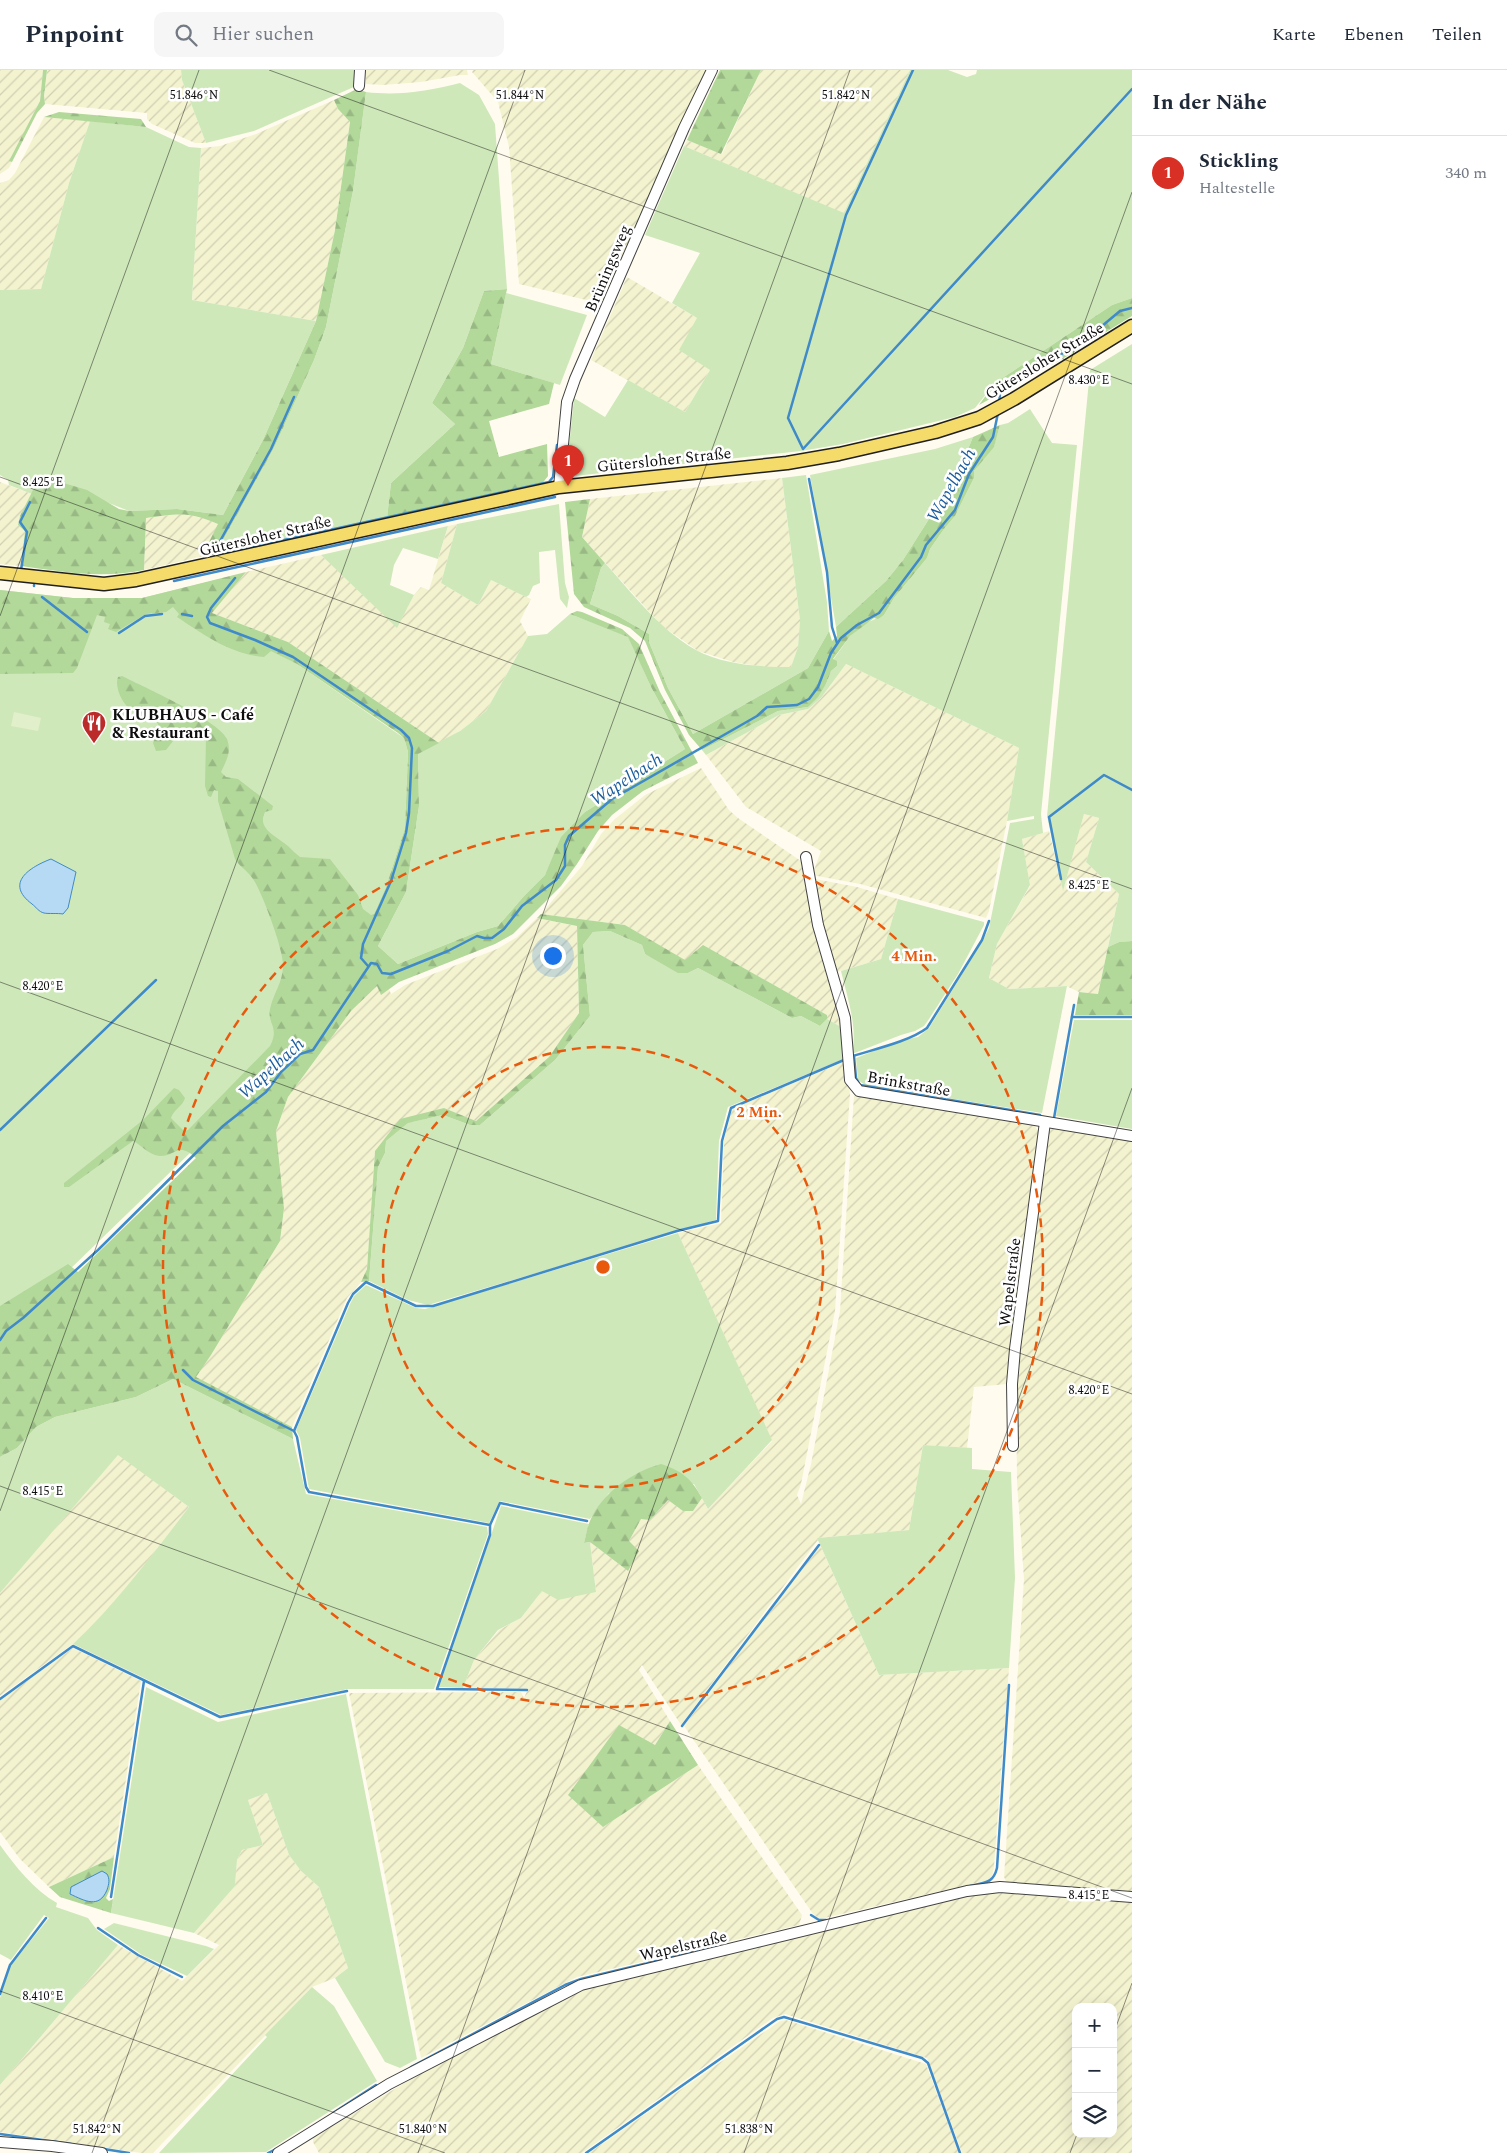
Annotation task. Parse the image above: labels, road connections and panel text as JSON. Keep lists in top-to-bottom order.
{
  "streets": {
    "main road": ["Gütersloher Straße"],
    "street": ["Brüningsweg", "Brinkstraße", "Wapelstraße"]
  },
  "crossings": [
    ["Brüningsweg", "Gütersloher Straße"],
    ["Brinkstraße", "Wapelstraße"]
  ],
  "water": ["Wapelbach"],
  "places": {
    "restaurant": ["KLUBHAUS - Café & Restaurant"]
  },
  "page": {
    "header": "Pinpoint",
    "search": "Hier suchen",
    "nav": ["Karte", "Ebenen", "Teilen"],
    "heading": "In der Nähe",
    "list": [
      {
        "mark": "1",
        "name": "Stickling",
        "note": "Haltestelle",
        "value": "340 m"
      }
    ],
    "pins": "1",
    "map_buttons": ["+", "−"]
  },
  "coordinates": [
    "51.846°N",
    "51.844°N",
    "51.842°N",
    "8.430°E",
    "8.425°E",
    "8.420°E",
    "8.415°E",
    "8.410°E",
    "51.840°N",
    "51.838°N"
  ],
  "rings": ["4 Min.", "2 Min."]
}
